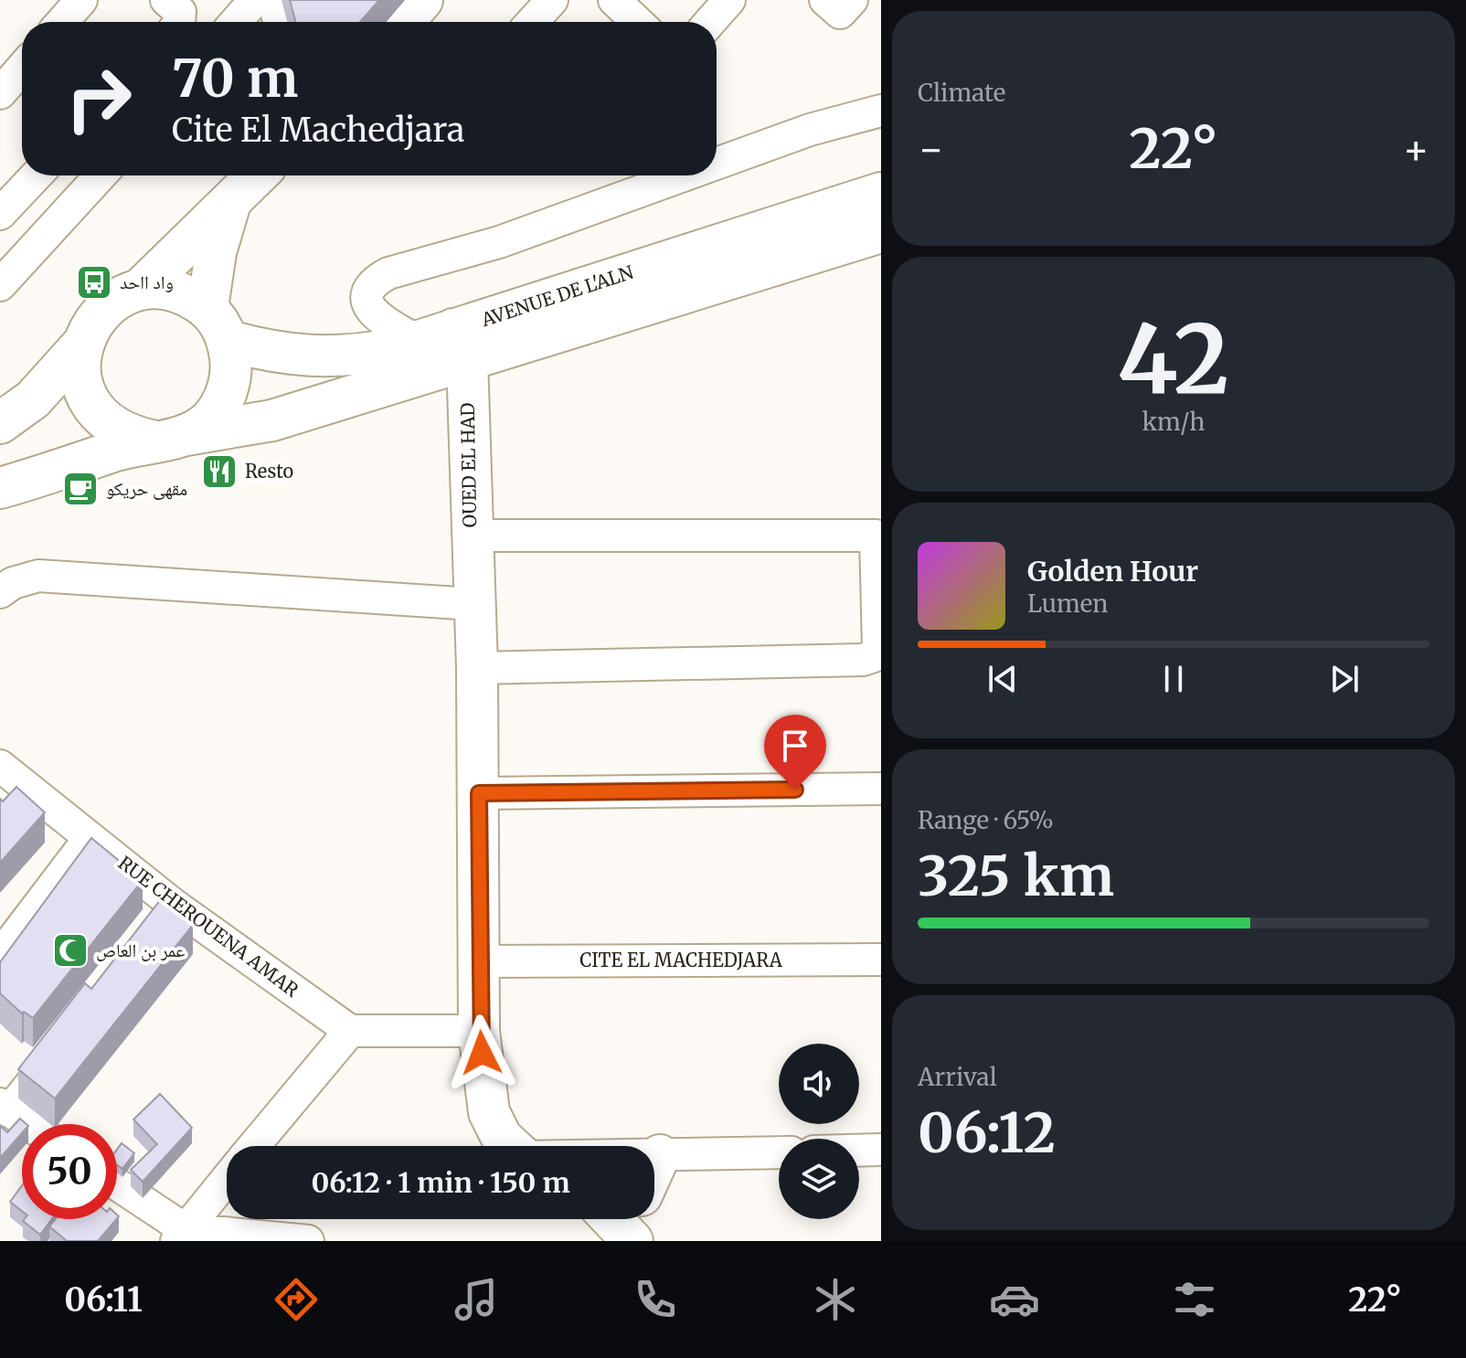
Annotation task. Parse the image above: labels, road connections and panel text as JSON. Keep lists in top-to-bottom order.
{
  "streets": {
    "main road": ["AVENUE DE L'ALN", "OUED EL HAD"],
    "street": ["RUE CHEROUENA AMAR", "CITE EL MACHEDJARA"]
  },
  "crossings": [
    ["AVENUE DE L'ALN", "OUED EL HAD"],
    ["OUED EL HAD", "CITE EL MACHEDJARA"]
  ],
  "places": {
    "bus stop": ["واد ااحد"],
    "restaurant": ["Resto"],
    "cafe": ["مقهى حريكو"],
    "mosque": ["عمر بن العاص"]
  },
  "page": {
    "tile": [
      "Climate",
      ["42", "km/h"],
      ["Range · 65%", "325 km"],
      ["Arrival", "06:12"]
    ],
    "turn": ["70 m", "Cite El Machedjara"],
    "heat": ["−", "22°", "+"],
    "song": ["Golden Hour", "Lumen"],
    "limit": "50",
    "trip": "06:12 · 1 min · 150 m",
    "tabs": ["06:11", "22°"]
  }
}
